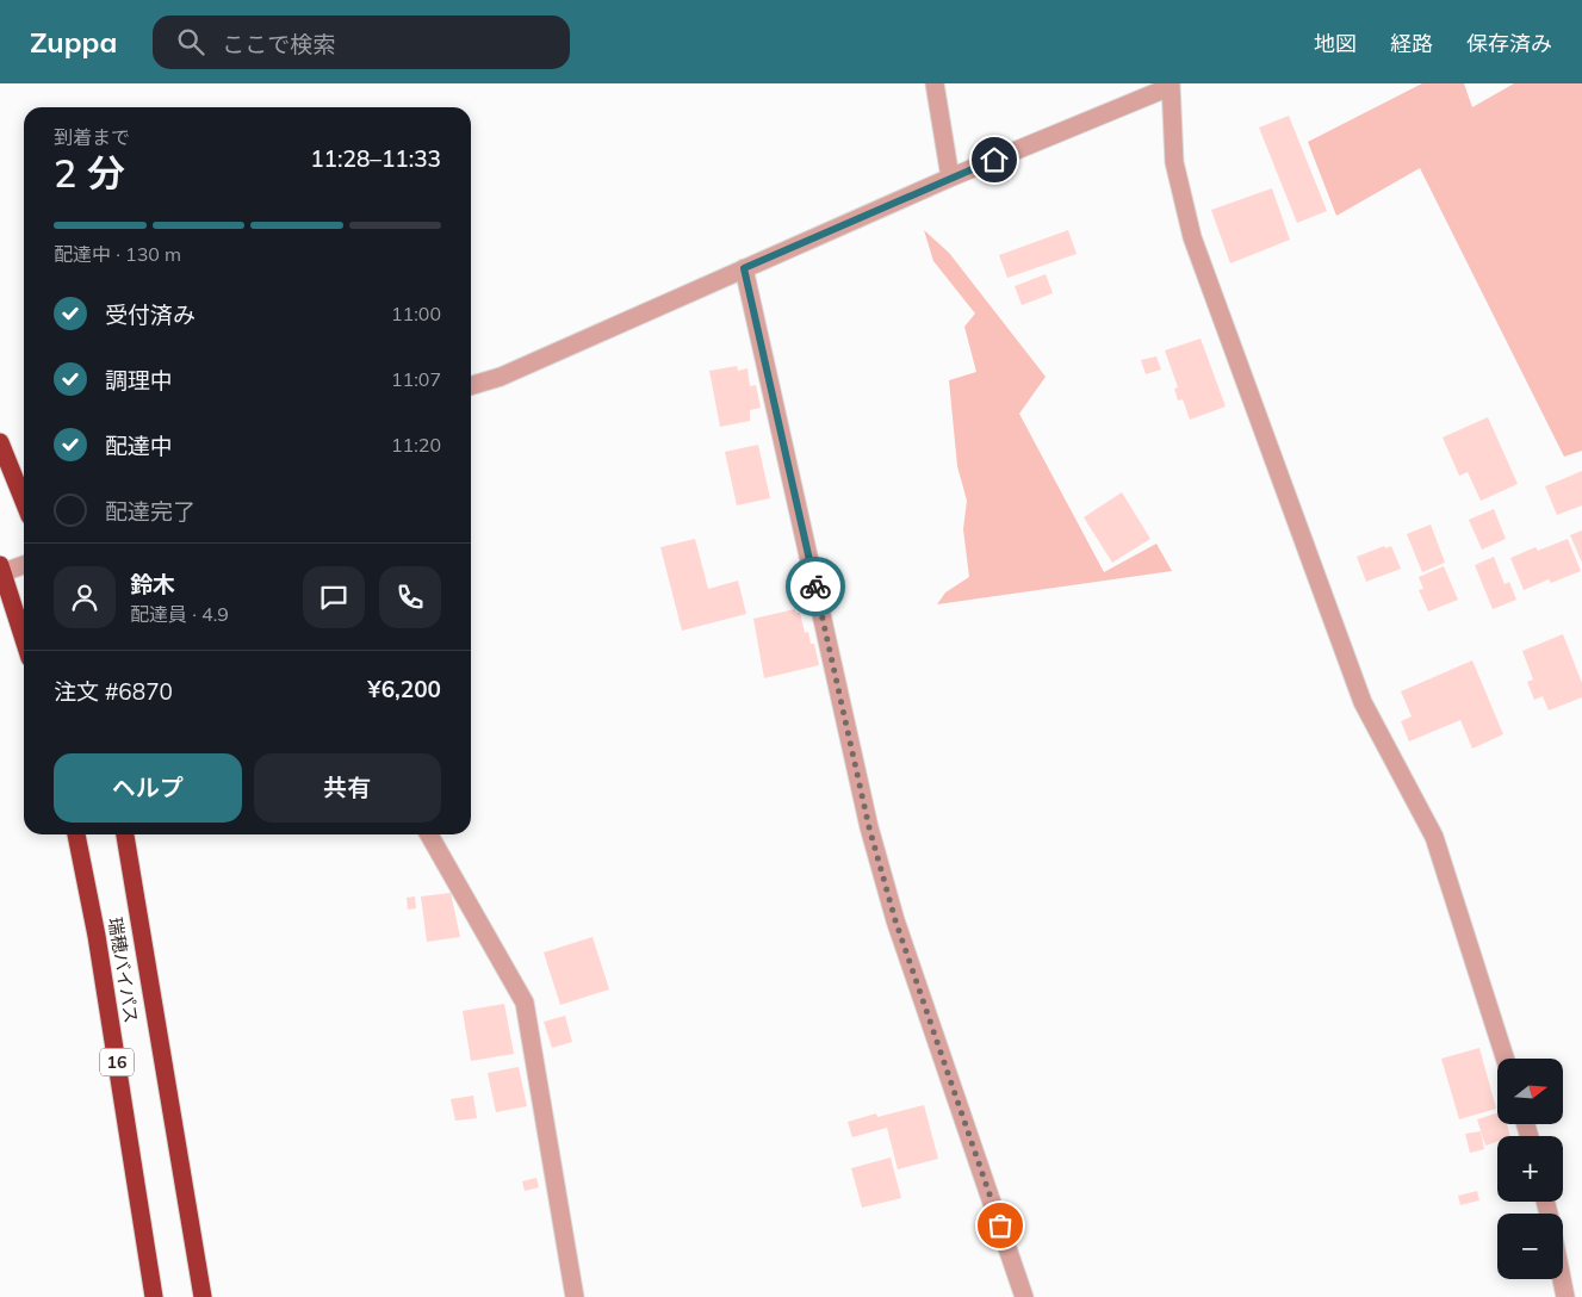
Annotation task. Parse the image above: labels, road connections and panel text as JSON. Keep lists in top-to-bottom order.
{
  "streets": {
    "highway": ["瑞穂バイパス", "16"]
  },
  "north": "right",
  "page": {
    "header": "Zuppa",
    "search": "ここで検索",
    "nav": ["地図", "経路", "保存済み"],
    "heading": ["2 分", "到着まで", "11:28–11:33"],
    "panel": [
      "鈴木",
      "配達員 · 4.9",
      "注文 #6870",
      "¥6,200"
    ],
    "bar": "配達中 · 130 m",
    "list": [
      ["受付済み", "11:00"],
      ["調理中", "11:07"],
      ["配達中", "11:20"],
      "配達完了"
    ],
    "buttons": ["ヘルプ", "共有"],
    "map_buttons": ["+", "−"]
  }
}
